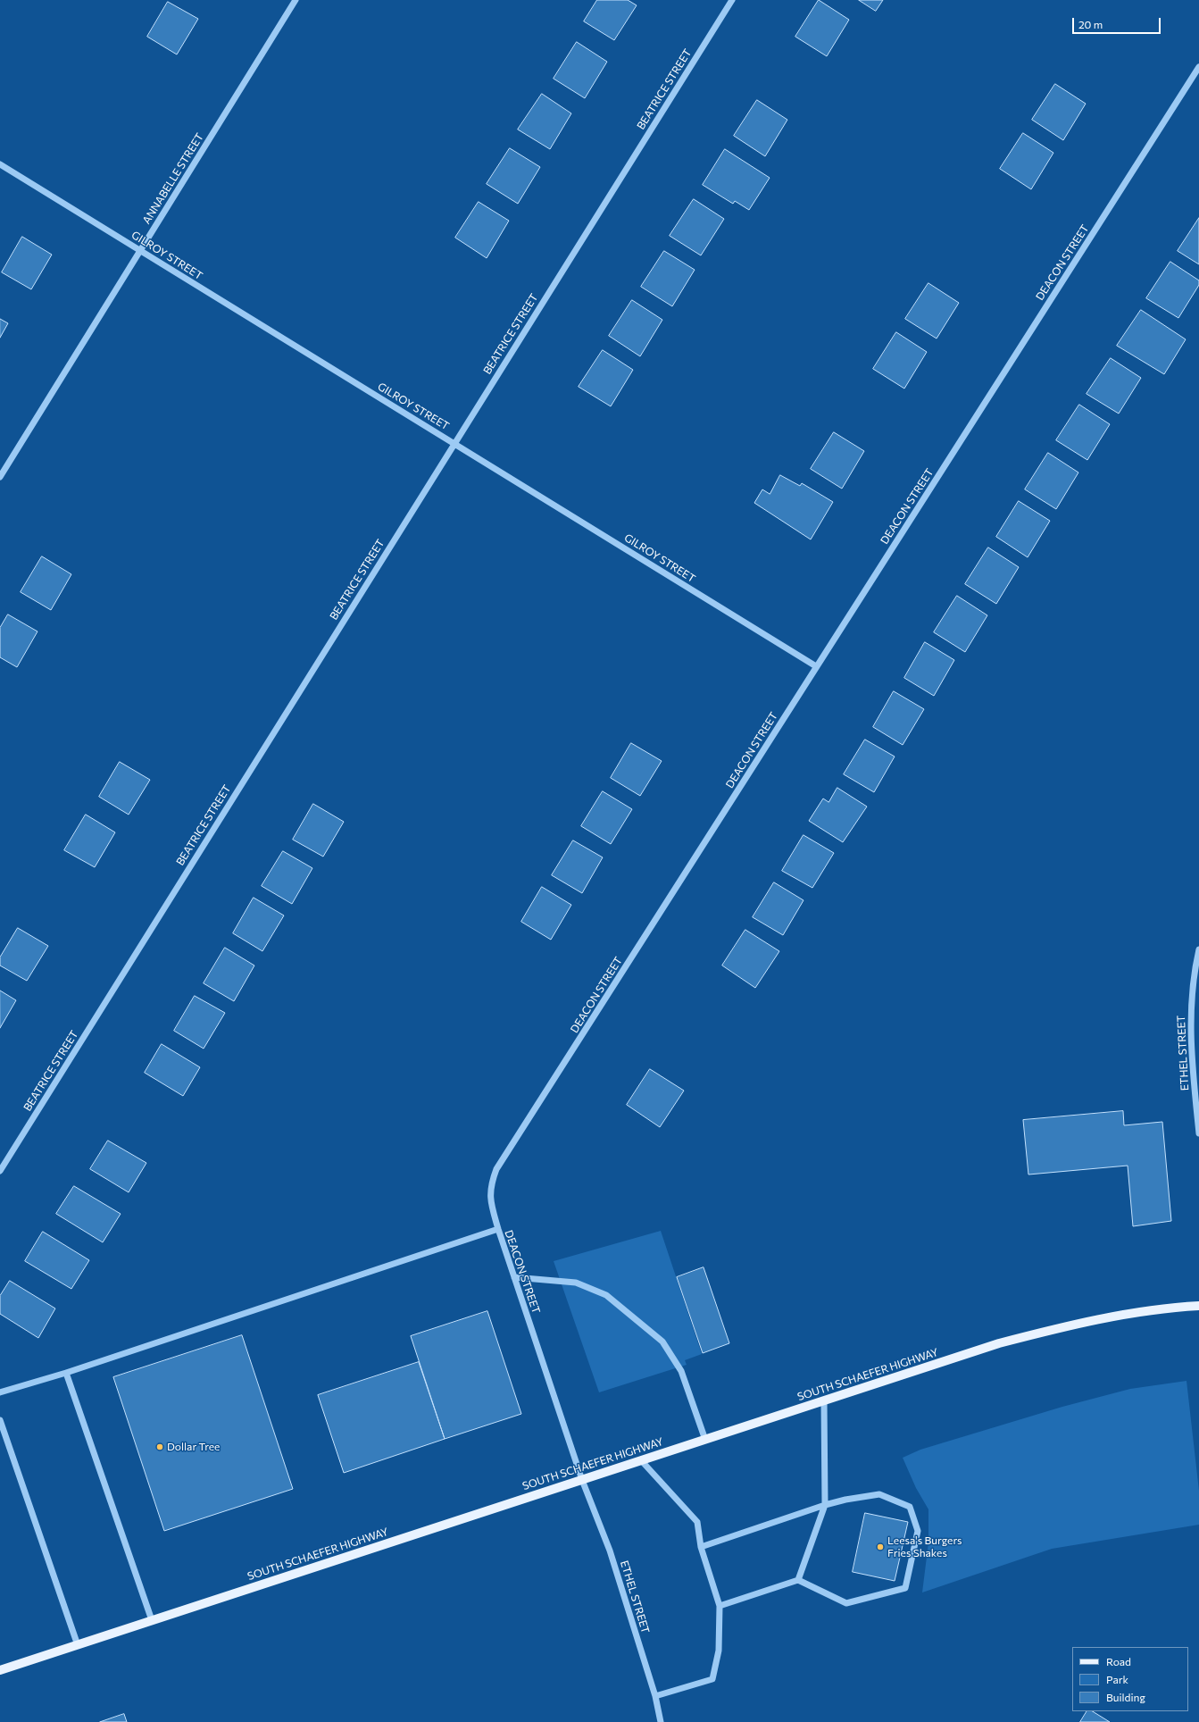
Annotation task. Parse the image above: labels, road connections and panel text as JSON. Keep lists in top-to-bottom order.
{
  "streets": {
    "main road": ["SOUTH SCHAEFER HIGHWAY"],
    "street": [
      "BEATRICE STREET",
      "ANNABELLE STREET",
      "GILROY STREET",
      "DEACON STREET",
      "ETHEL STREET"
    ]
  },
  "crossings": [
    ["BEATRICE STREET", "GILROY STREET"],
    ["ANNABELLE STREET", "GILROY STREET"],
    ["GILROY STREET", "DEACON STREET"],
    ["DEACON STREET", "ETHEL STREET"],
    ["DEACON STREET", "SOUTH SCHAEFER HIGHWAY"],
    ["ETHEL STREET", "SOUTH SCHAEFER HIGHWAY"]
  ],
  "places": ["Dollar Tree", "Leesa's Burgers Fries Shakes"],
  "legend": ["Road", "Park", "Building"],
  "scale_bar": "20 m"
}
